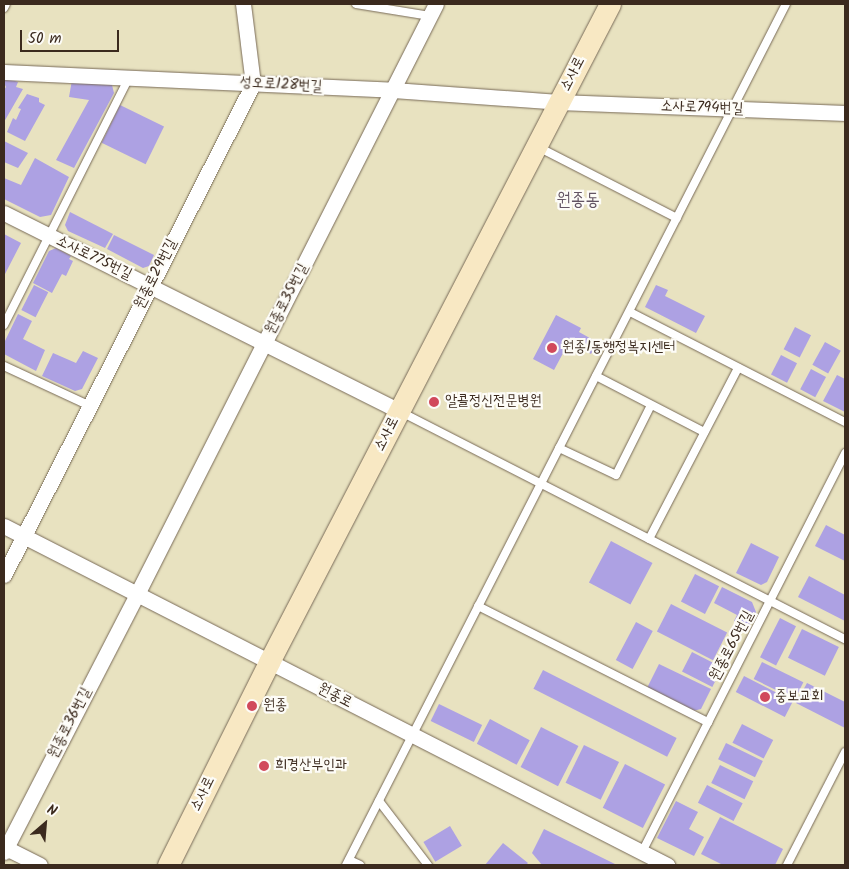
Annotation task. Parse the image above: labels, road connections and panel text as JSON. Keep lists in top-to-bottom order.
{
  "streets": {
    "street": [
      "소사로",
      "성오로128번길",
      "소사로794번길",
      "소사로775번길",
      "원종로29번길",
      "원종로35번길",
      "원종로",
      "원종로36번길"
    ],
    "lane": ["원종로65번길"]
  },
  "crossings": [
    ["소사로", "성오로128번길"],
    ["소사로", "소사로794번길"],
    ["소사로", "소사로775번길"],
    ["소사로", "원종로"],
    ["성오로128번길", "소사로794번길"],
    ["성오로128번길", "원종로29번길"],
    ["성오로128번길", "원종로35번길"],
    ["소사로775번길", "원종로29번길"],
    ["소사로775번길", "원종로35번길"],
    ["원종로29번길", "원종로"],
    ["원종로35번길", "원종로"],
    ["원종로35번길", "원종로36번길"],
    ["원종로65번길", "원종로"],
    ["원종로", "원종로36번길"]
  ],
  "districts": ["원종동"],
  "places": [
    "원종1동행정복지센터",
    "알콜정신전문병원",
    "중보교회",
    "원종",
    "희경산부인과"
  ],
  "scale_bar": "50 m",
  "north": "top right"
}
